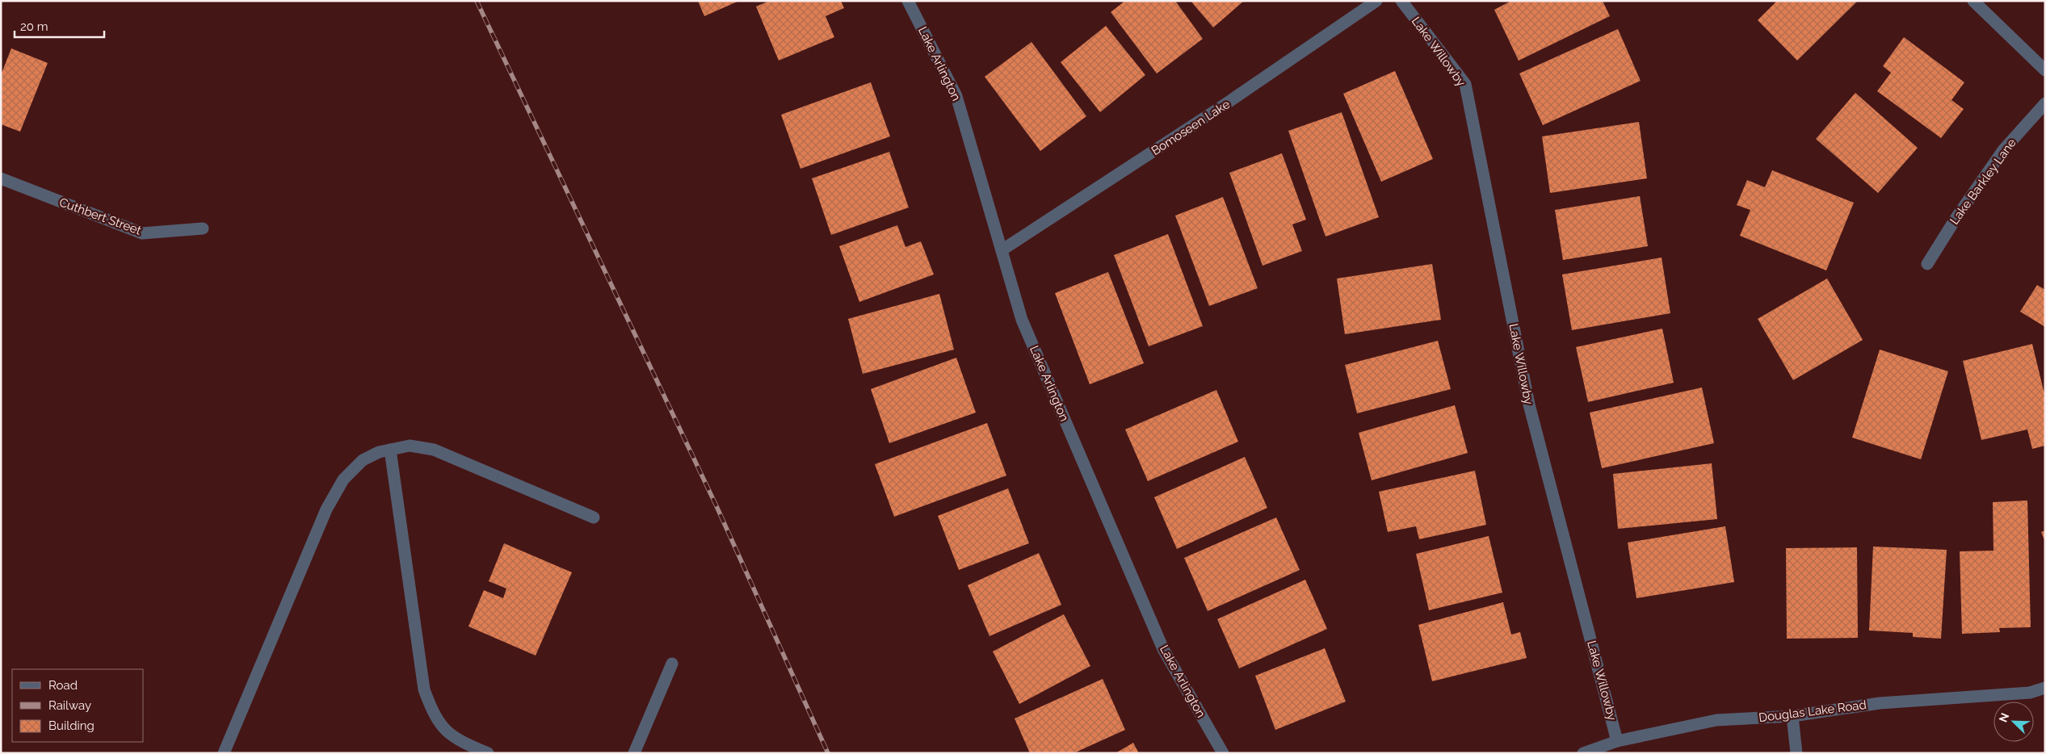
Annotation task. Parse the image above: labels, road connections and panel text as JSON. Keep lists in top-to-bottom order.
{
  "streets": {
    "street": [
      "Lake Willowby",
      "Lake Arlington",
      "Bomoseen Lake",
      "Lake Barkley Lane",
      "Cuthbert Street",
      "Douglas Lake Road"
    ]
  },
  "crossings": [
    ["Lake Willowby", "Douglas Lake Road"],
    ["Lake Arlington", "Bomoseen Lake"]
  ],
  "legend": ["Road", "Railway", "Building"],
  "scale_bar": "20 m",
  "north": "top left"
}
